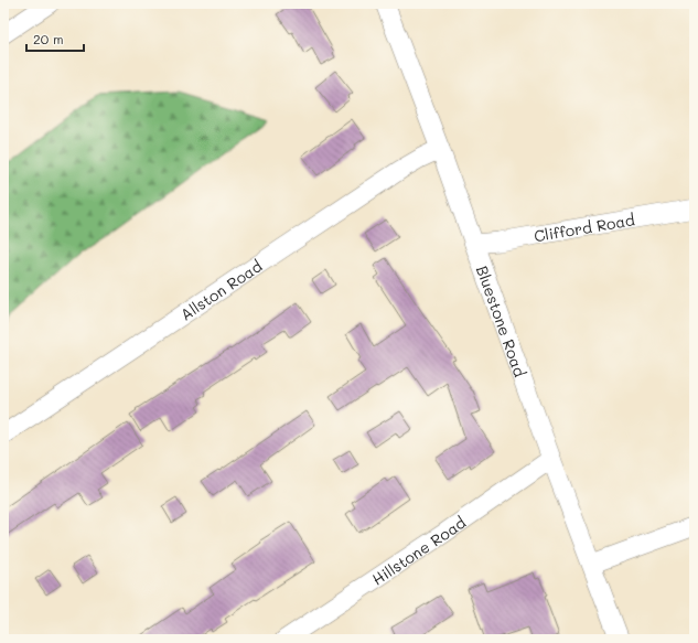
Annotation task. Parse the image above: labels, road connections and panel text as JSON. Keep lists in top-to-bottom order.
{
  "streets": {
    "street": [
      "Clifford Road",
      "Allston Road",
      "Bluestone Road",
      "Hillstone Road"
    ]
  },
  "crossings": [
    ["Clifford Road", "Bluestone Road"],
    ["Allston Road", "Bluestone Road"],
    ["Bluestone Road", "Hillstone Road"]
  ],
  "scale_bar": "20 m"
}
